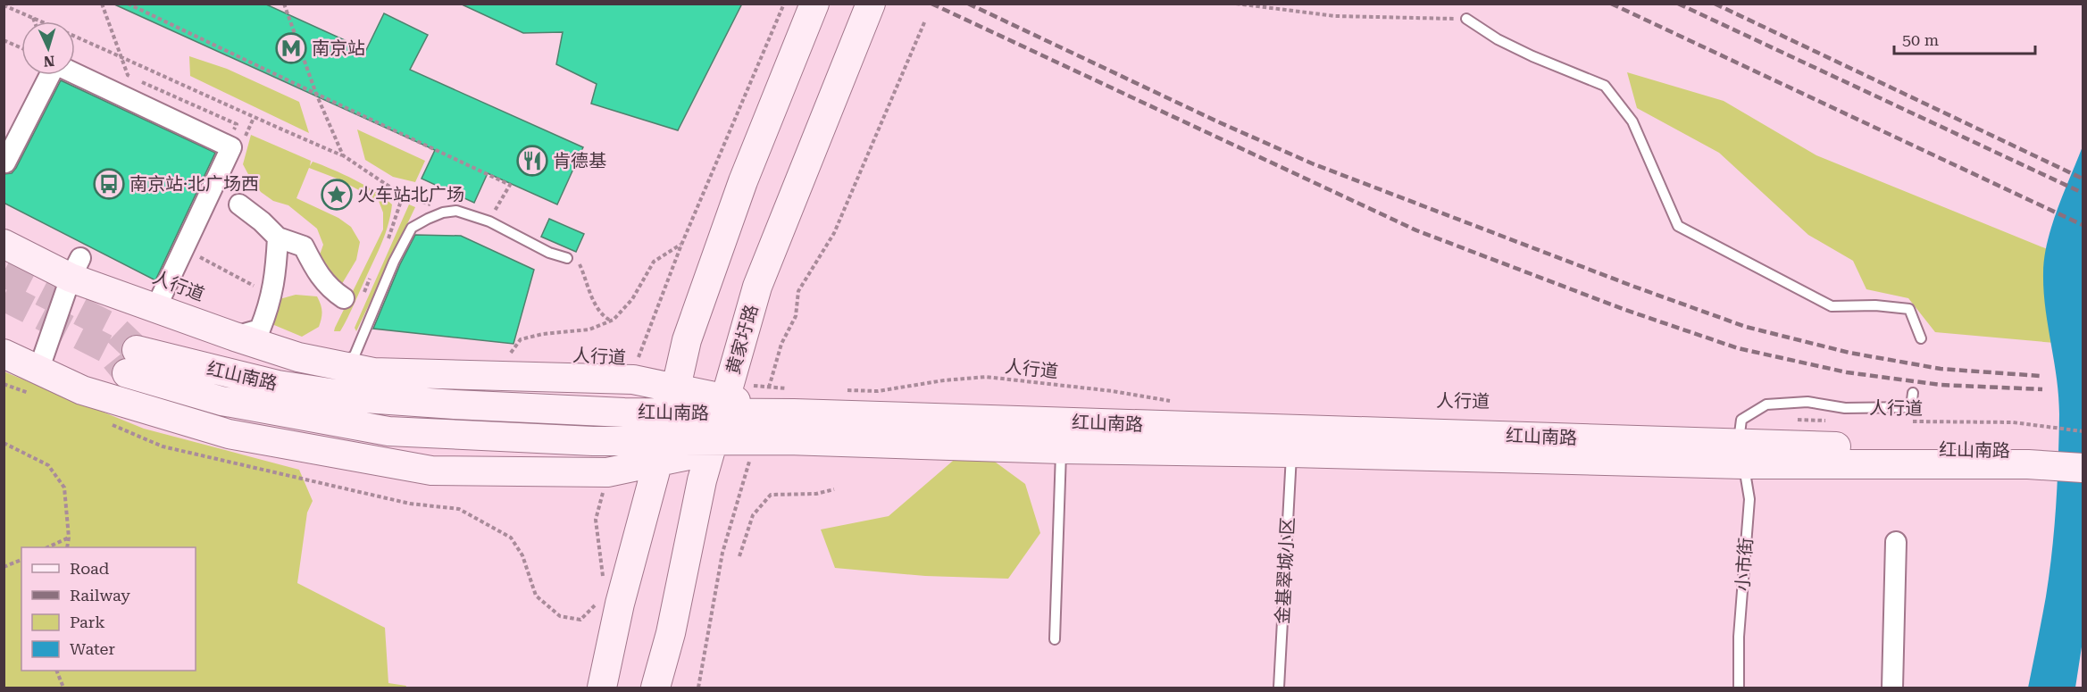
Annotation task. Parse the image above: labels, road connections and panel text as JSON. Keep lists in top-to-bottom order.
{
  "streets": {
    "street": ["黄家圩路", "红山南路"],
    "lane": ["小市街", "金基翠城小区"],
    "path": ["人行道"]
  },
  "crossings": [
    ["黄家圩路", "红山南路"],
    ["红山南路", "小市街"],
    ["红山南路", "金基翠城小区"]
  ],
  "places": {
    "metro station": ["南京站"],
    "restaurant": ["肯德基"],
    "bus stop": ["南京站·北广场西"],
    "place": ["火车站北广场"]
  },
  "legend": [
    "Road",
    "Railway",
    "Park",
    "Water"
  ],
  "scale_bar": "50 m",
  "north": "bottom"
}
